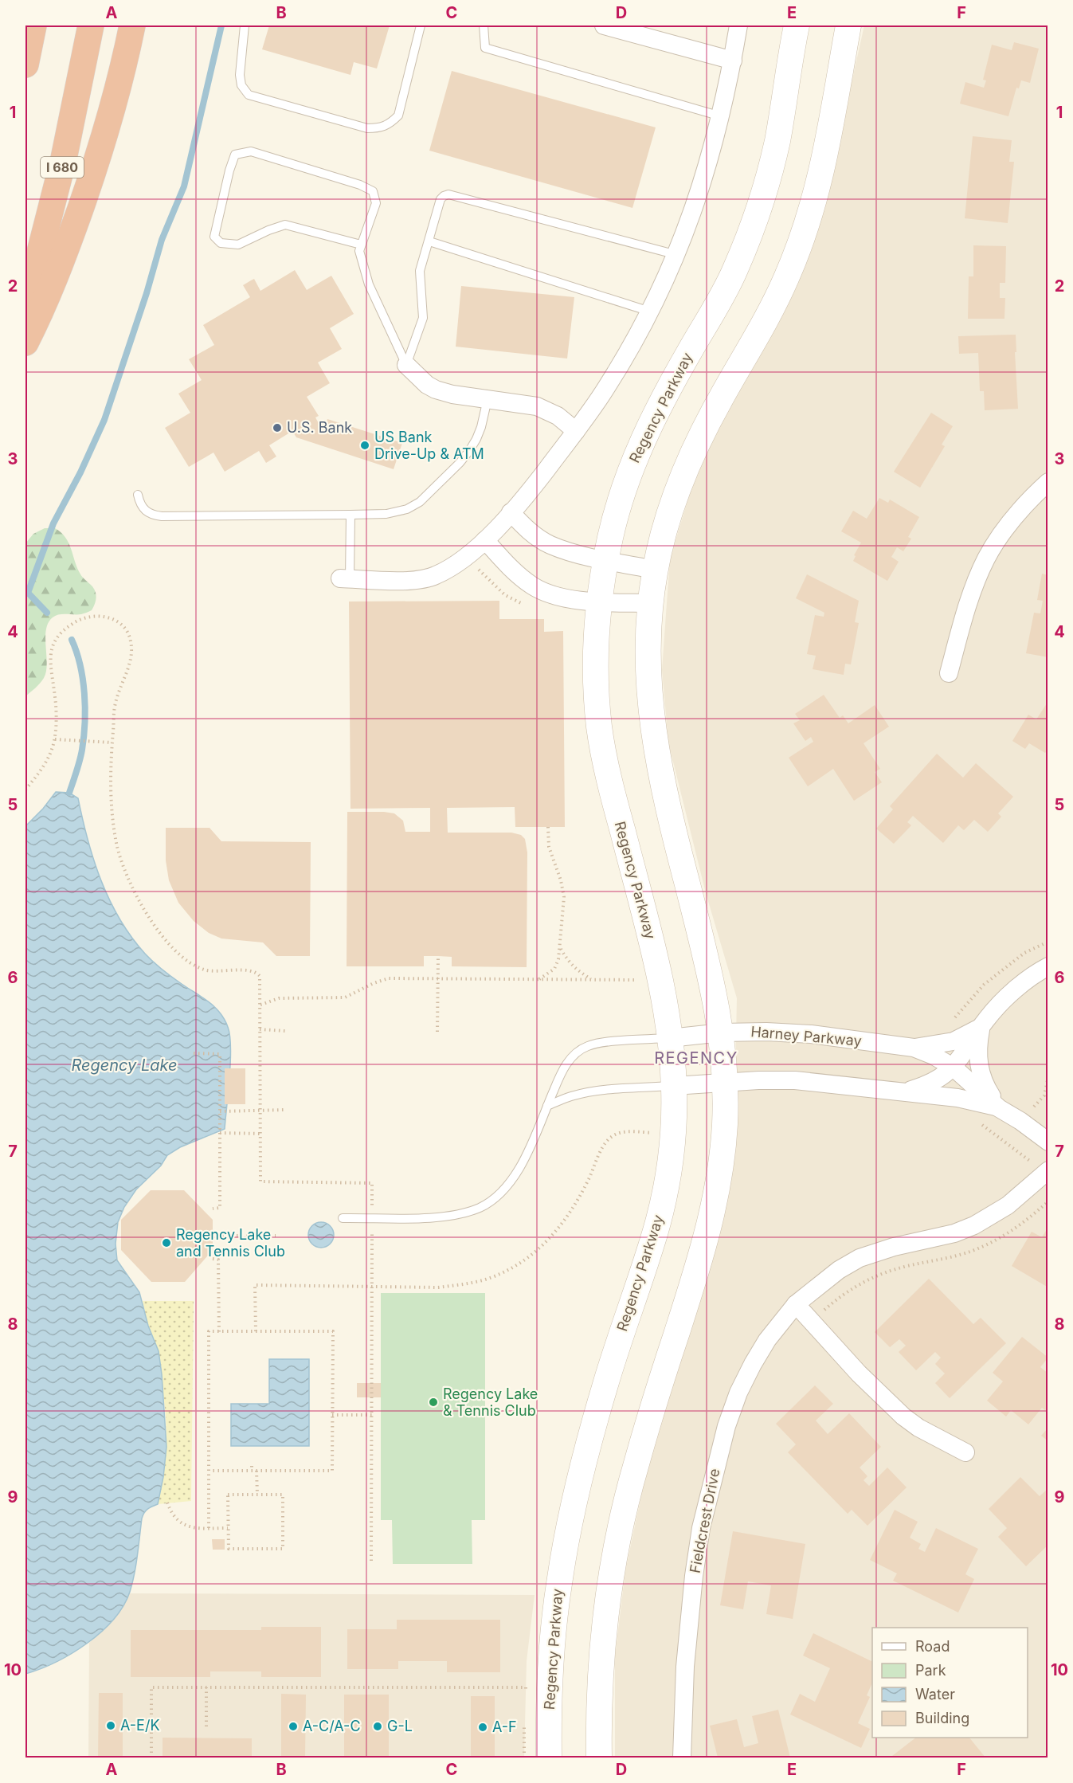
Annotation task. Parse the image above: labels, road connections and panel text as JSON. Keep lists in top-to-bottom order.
{
  "streets": {
    "highway": ["I 680"],
    "main road": ["Regency Parkway"],
    "street": ["Harney Parkway", "Fieldcrest Drive"]
  },
  "crossings": [
    ["Regency Parkway", "Harney Parkway"]
  ],
  "districts": ["REGENCY"],
  "water": ["Regency Lake"],
  "places": [
    "U.S. Bank",
    "US Bank Drive-Up & ATM",
    "Regency Lake and Tennis Club",
    "Regency Lake & Tennis Club",
    "A-E/K",
    "A-C/A-C",
    "G-L",
    "A-F"
  ],
  "legend": [
    "Road",
    "Park",
    "Water",
    "Building"
  ],
  "grid": {
    "columns": [
      "A",
      "B",
      "C",
      "D",
      "E",
      "F"
    ],
    "rows": [
      "1",
      "2",
      "3",
      "4",
      "5",
      "6",
      "7",
      "8",
      "9",
      "10"
    ]
  }
}
